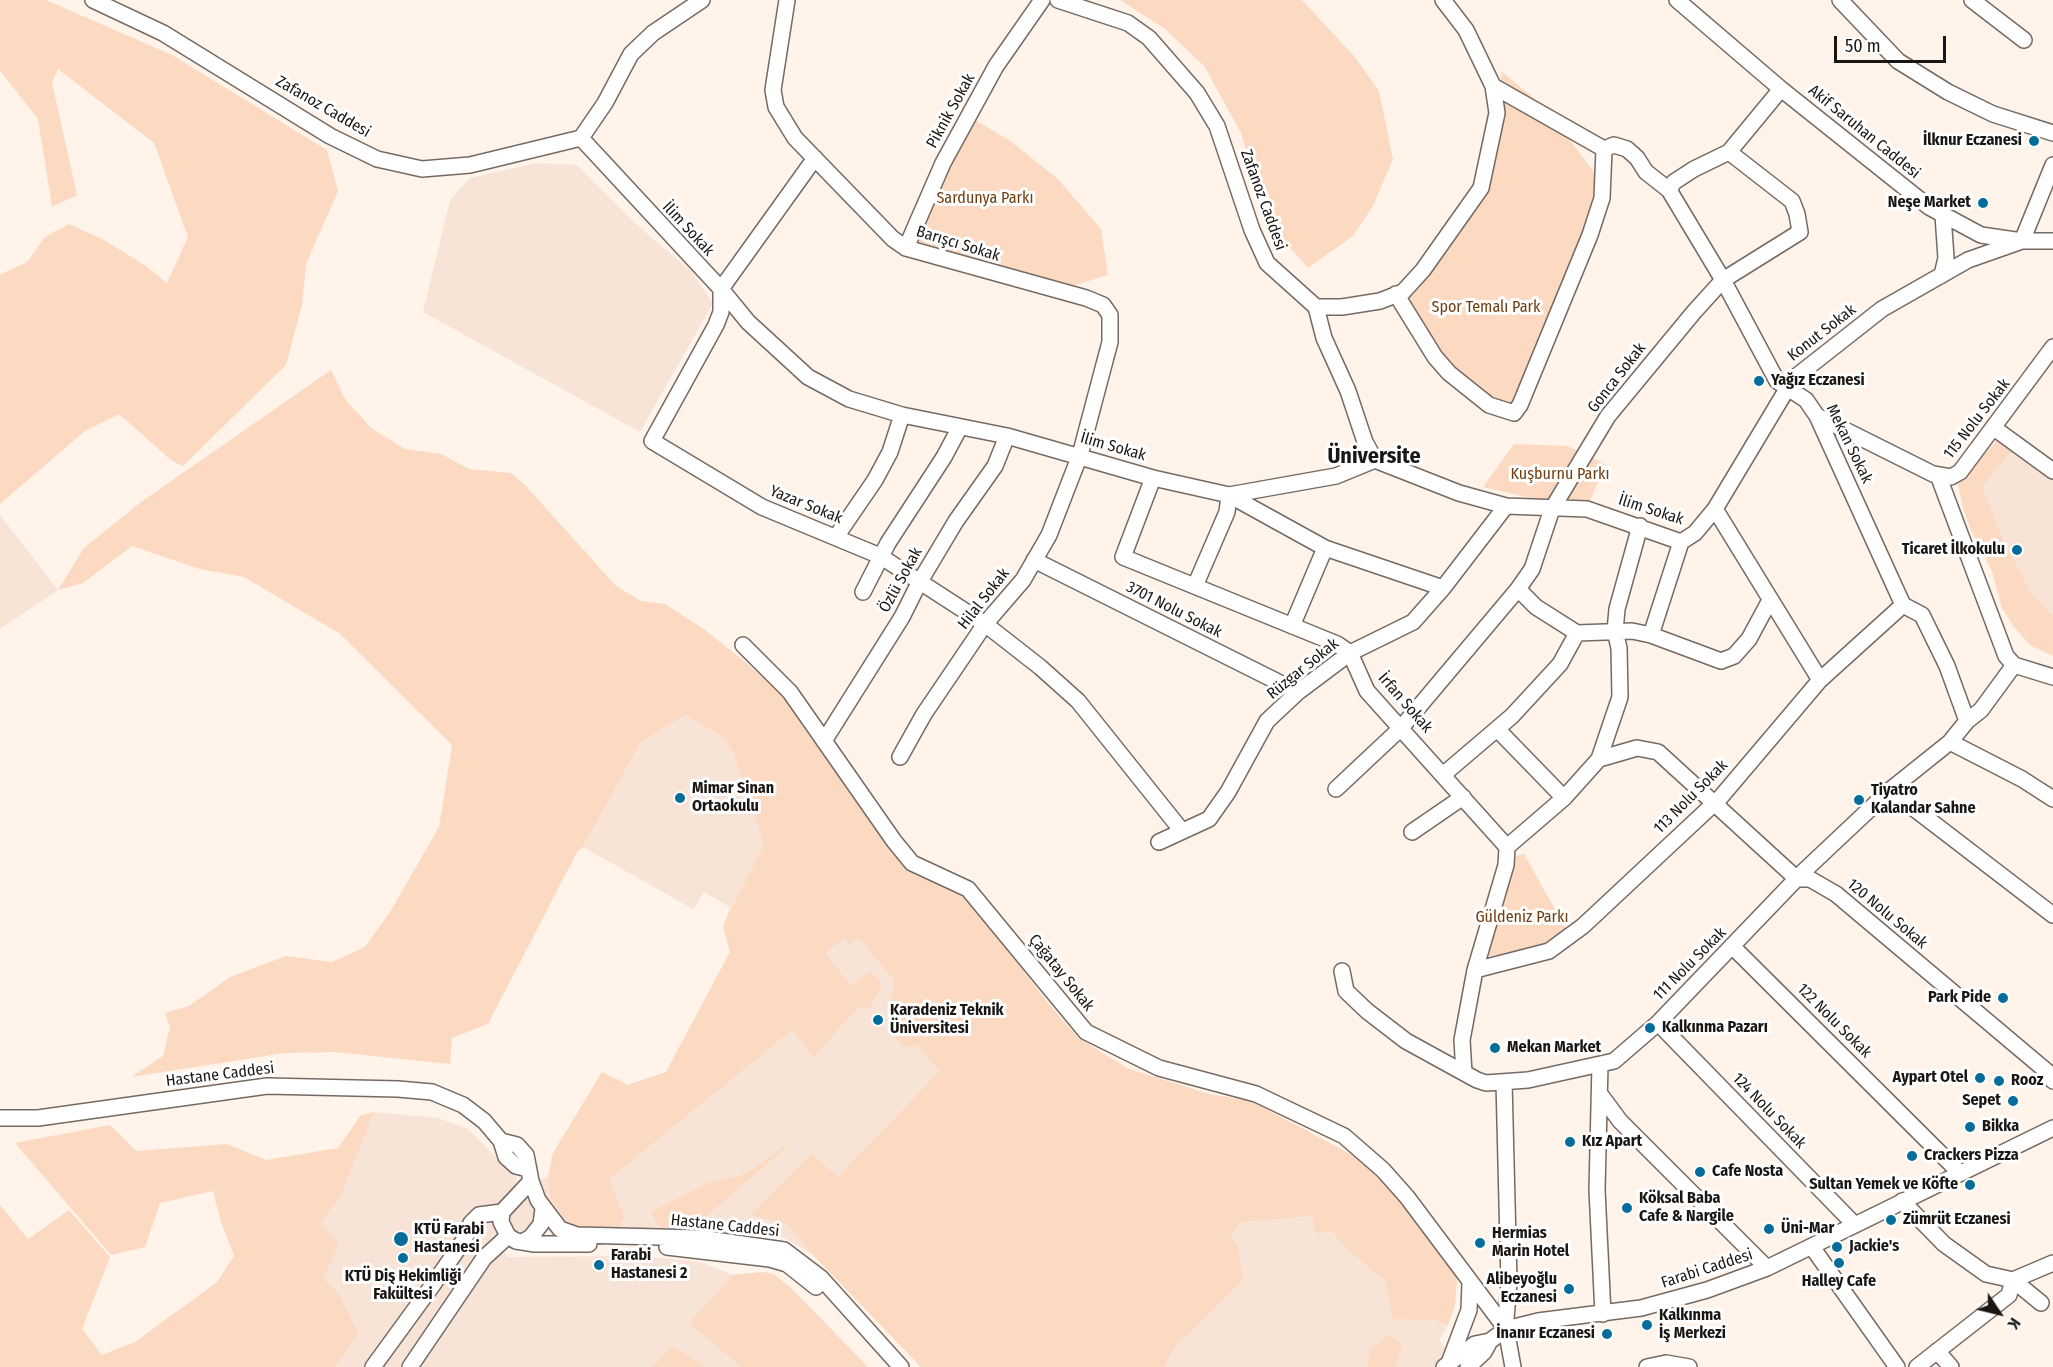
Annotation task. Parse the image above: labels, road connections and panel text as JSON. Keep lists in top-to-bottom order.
{
  "streets": {
    "street": [
      "Zafanoz Caddesi",
      "Piknik Sokak",
      "Akif Saruhan Caddesi",
      "İlim Sokak",
      "Barışcı Sokak",
      "Konut Sokak",
      "Gonca Sokak",
      "115 Nolu Sokak",
      "Mekan Sokak",
      "Yazar Sokak",
      "Özlü Sokak",
      "Hilal Sokak",
      "3701 Nolu Sokak",
      "Rüzgar Sokak",
      "İrfan Sokak",
      "113 Nolu Sokak",
      "120 Nolu Sokak",
      "111 Nolu Sokak",
      "Çağatay Sokak",
      "122 Nolu Sokak",
      "Hastane Caddesi",
      "124 Nolu Sokak",
      "Farabi Caddesi"
    ]
  },
  "crossings": [
    ["Zafanoz Caddesi", "İlim Sokak"],
    ["Piknik Sokak", "Barışcı Sokak"],
    ["Akif Saruhan Caddesi", "Konut Sokak"],
    ["İlim Sokak", "Barışcı Sokak"],
    ["İlim Sokak", "Konut Sokak"],
    ["İlim Sokak", "Gonca Sokak"],
    ["İlim Sokak", "Yazar Sokak"],
    ["İlim Sokak", "Özlü Sokak"],
    ["İlim Sokak", "Hilal Sokak"],
    ["İlim Sokak", "Rüzgar Sokak"],
    ["Barışcı Sokak", "Hilal Sokak"],
    ["Konut Sokak", "Mekan Sokak"],
    ["Gonca Sokak", "Mekan Sokak"],
    ["Gonca Sokak", "İrfan Sokak"],
    ["115 Nolu Sokak", "Mekan Sokak"],
    ["Mekan Sokak", "113 Nolu Sokak"],
    ["Yazar Sokak", "Özlü Sokak"],
    ["Yazar Sokak", "Hilal Sokak"],
    ["Yazar Sokak", "Rüzgar Sokak"],
    ["Özlü Sokak", "Çağatay Sokak"],
    ["Hilal Sokak", "3701 Nolu Sokak"],
    ["3701 Nolu Sokak", "Rüzgar Sokak"],
    ["Rüzgar Sokak", "İrfan Sokak"],
    ["113 Nolu Sokak", "120 Nolu Sokak"],
    ["120 Nolu Sokak", "111 Nolu Sokak"],
    ["111 Nolu Sokak", "122 Nolu Sokak"],
    ["111 Nolu Sokak", "124 Nolu Sokak"],
    ["Çağatay Sokak", "Farabi Caddesi"],
    ["122 Nolu Sokak", "Farabi Caddesi"],
    ["124 Nolu Sokak", "Farabi Caddesi"]
  ],
  "districts": ["Üniversite"],
  "parks": [
    "Sardunya Parkı",
    "Spor Temalı Park",
    "Kuşburnu Parkı",
    "Güldeniz Parkı"
  ],
  "places": [
    "İlknur Eczanesi",
    "Neşe Market",
    "Yağız Eczanesi",
    "Ticaret İlkokulu",
    "Mimar Sinan Ortaokulu",
    "Tiyatro Kalandar Sahne",
    "Park Pide",
    "Karadeniz Teknik Üniversitesi",
    "Kalkınma Pazarı",
    "Mekan Market",
    "Aypart Otel",
    "Rooz",
    "Sepet",
    "Bikka",
    "Kız Apart",
    "Crackers Pizza",
    "Cafe Nosta",
    "Sultan Yemek ve Köfte",
    "Köksal Baba Cafe & Nargile",
    "Zümrüt Eczanesi",
    "Üni-Mar",
    "KTÜ Farabi Hastanesi",
    "Hermias Marin Hotel",
    "Jackie's",
    "KTÜ Diş Hekimliği Fakültesi",
    "Halley Cafe",
    "Farabi Hastanesi 2",
    "Alibeyoğlu Eczanesi",
    "Kalkınma İş Merkezi",
    "İnanır Eczanesi"
  ],
  "scale_bar": "50 m",
  "north": "bottom right"
}
